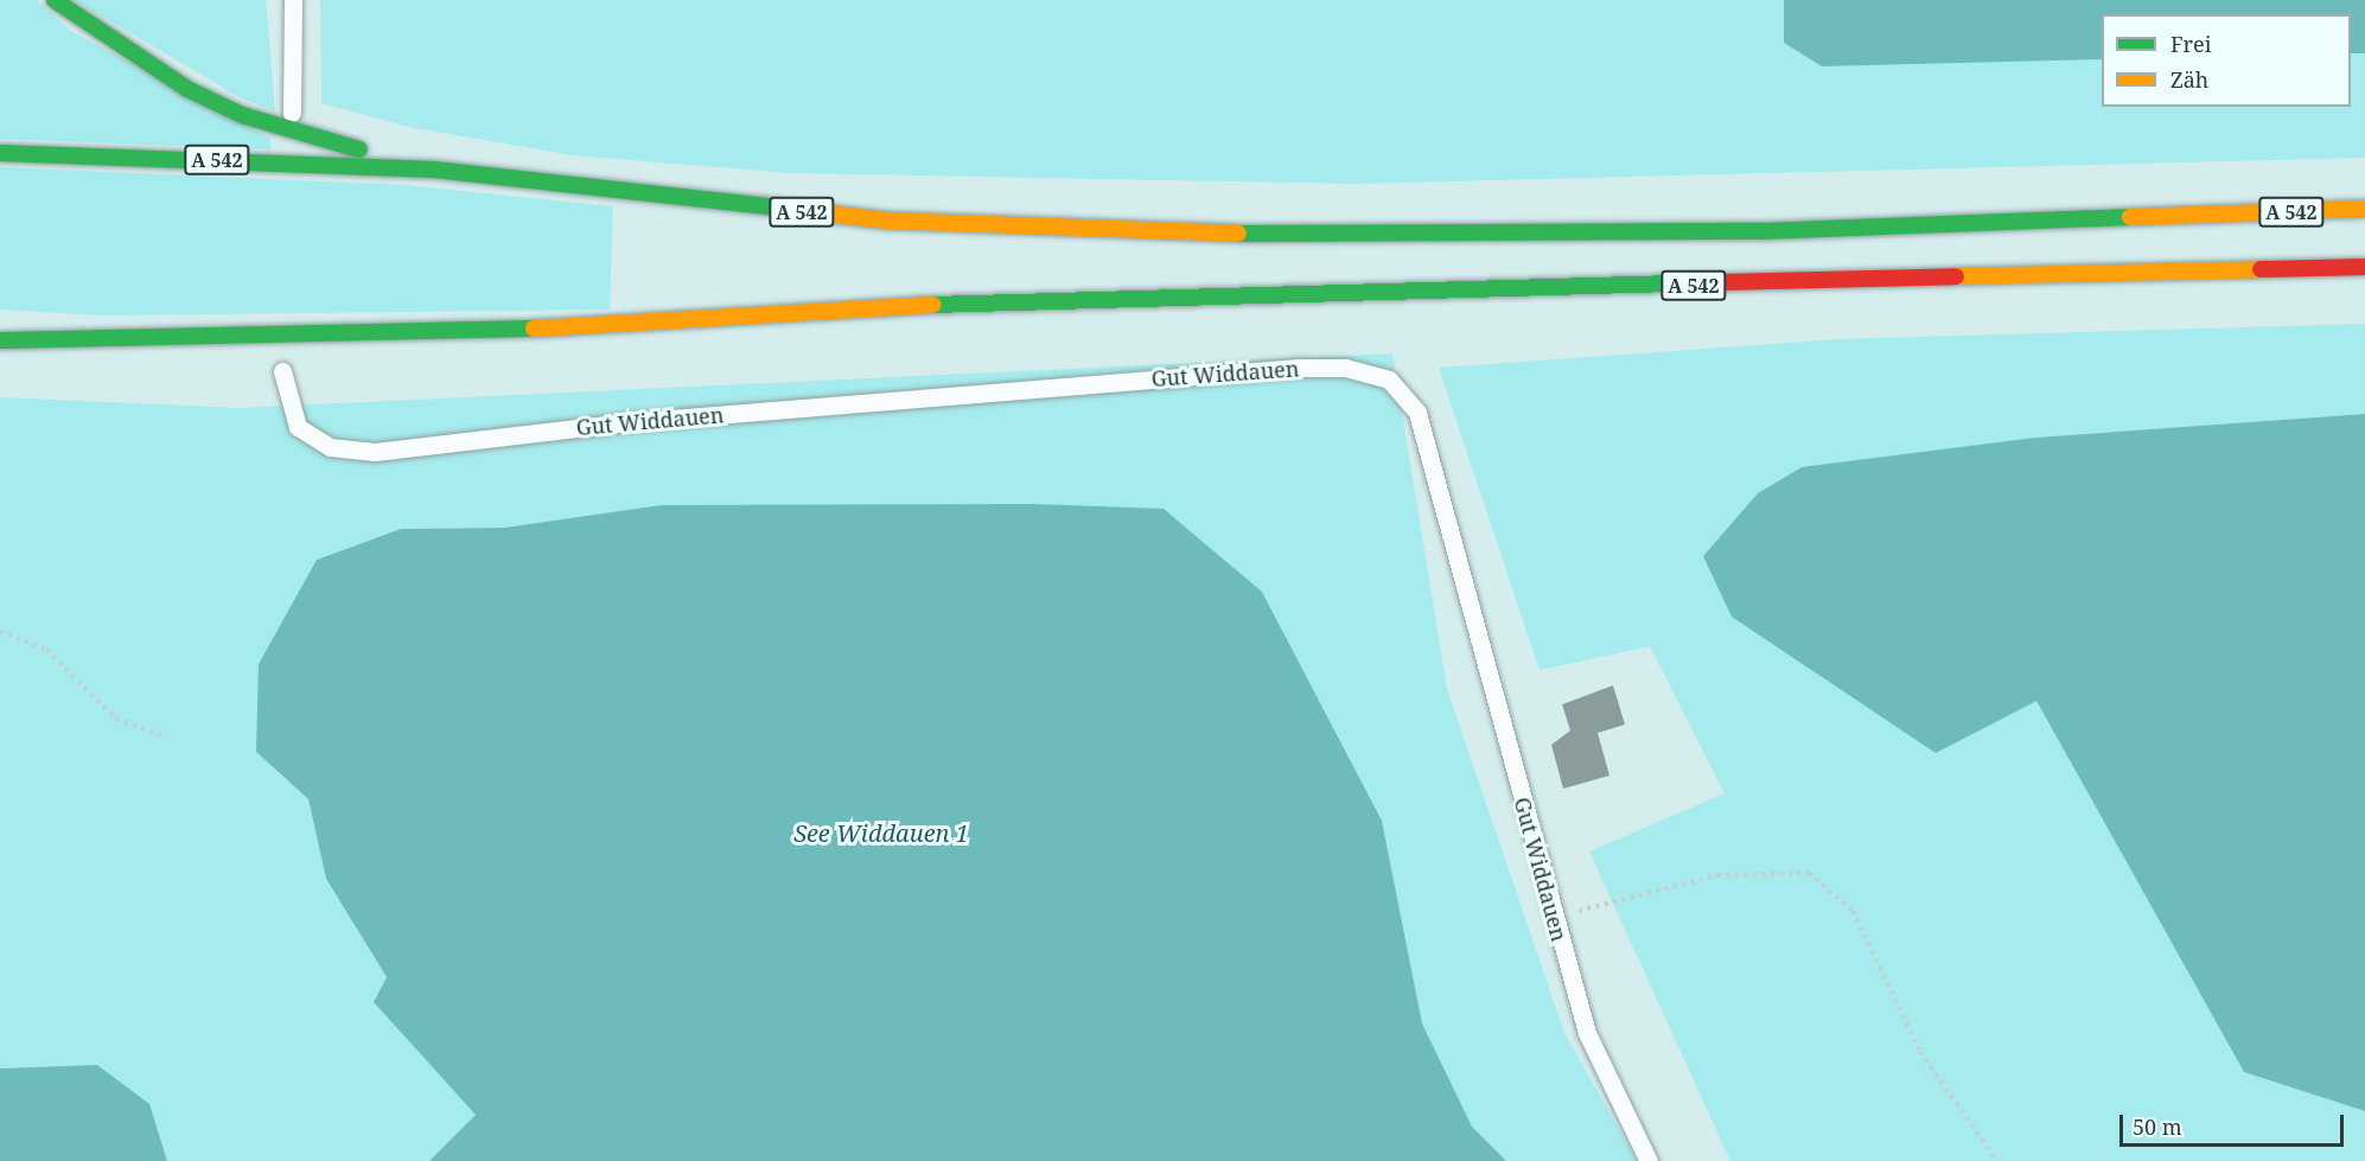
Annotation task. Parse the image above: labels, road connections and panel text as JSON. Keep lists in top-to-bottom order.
{
  "streets": {
    "highway": ["A 542"],
    "lane": ["Gut Widdauen"]
  },
  "water": ["See Widdauen 1"],
  "legend": ["Frei", "Zäh"],
  "scale_bar": "50 m"
}
